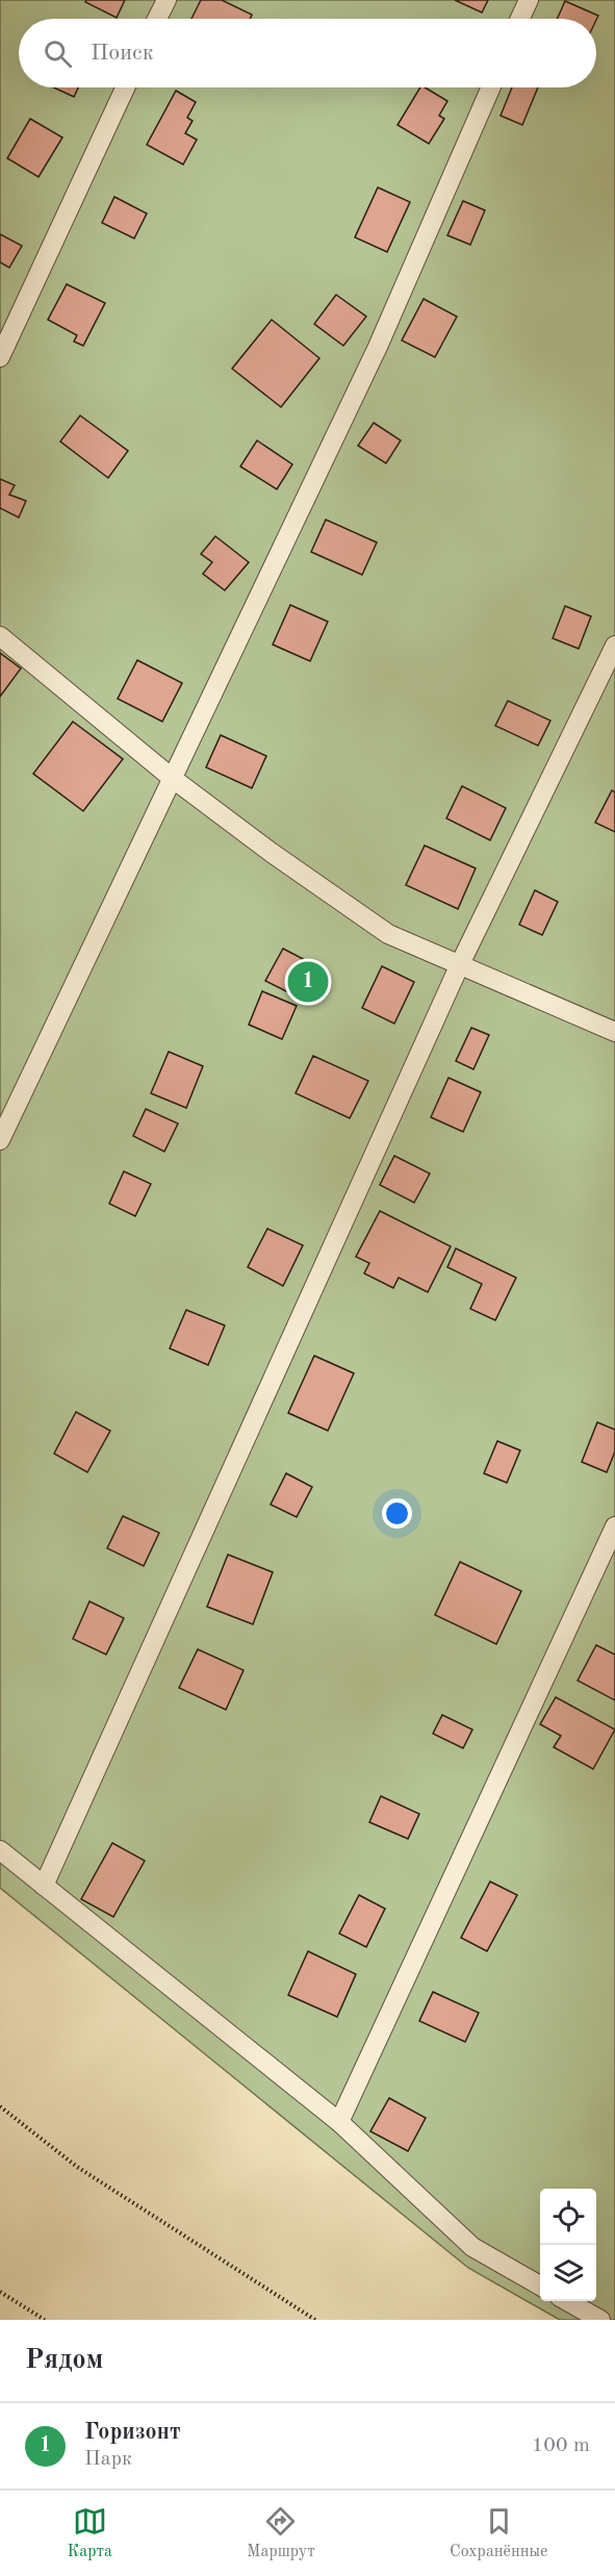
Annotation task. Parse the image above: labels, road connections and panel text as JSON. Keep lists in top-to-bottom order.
{
  "page": {
    "search": "Поиск",
    "pins": "1",
    "heading": "Рядом",
    "list": [
      {
        "mark": "1",
        "name": "Горизонт",
        "note": "Парк",
        "value": "100 m"
      }
    ],
    "nav": ["Карта", "Маршрут", "Сохранённые"]
  }
}
